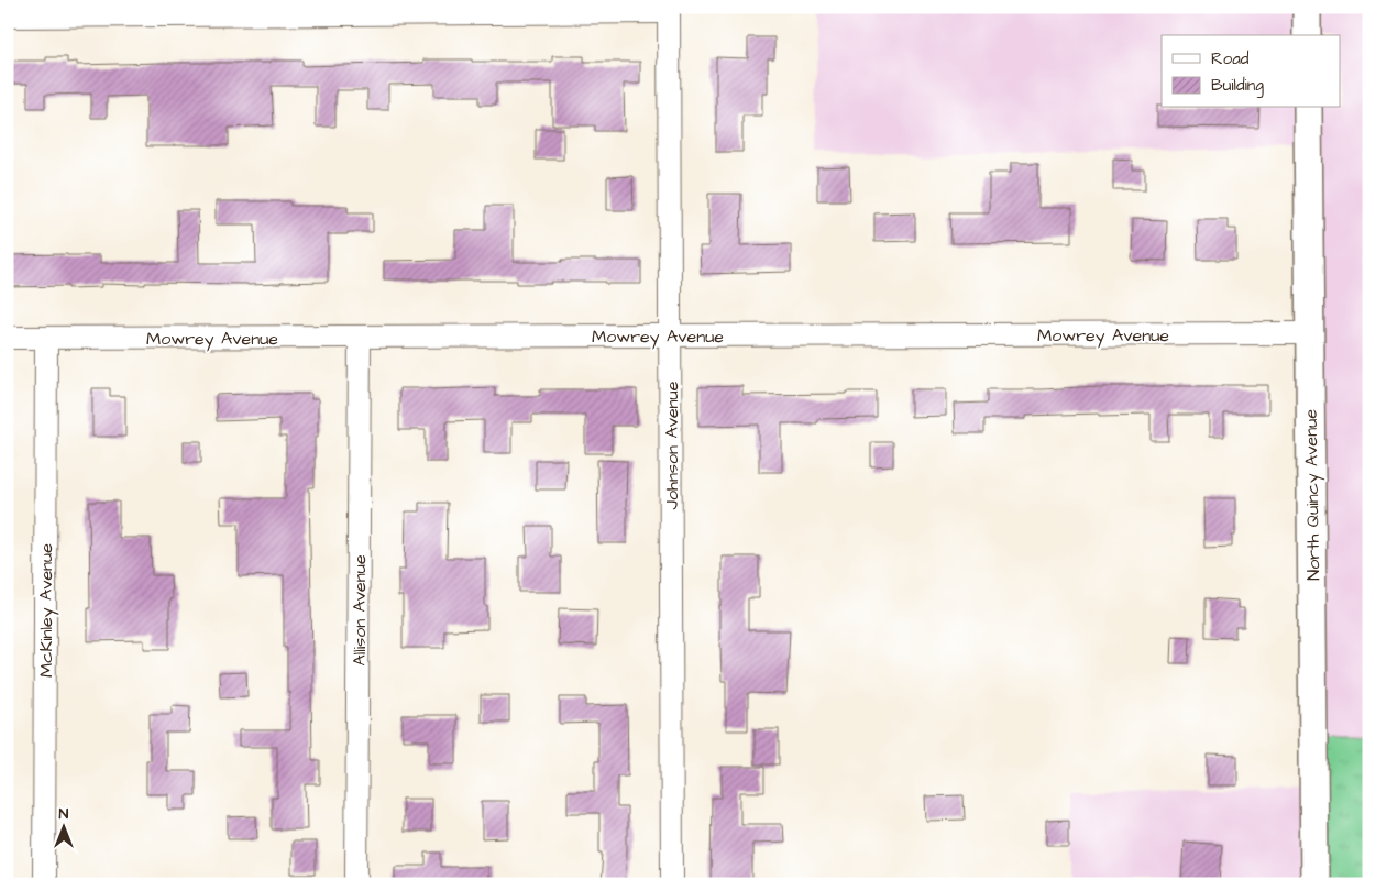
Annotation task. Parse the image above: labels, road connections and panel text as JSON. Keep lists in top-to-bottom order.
{
  "streets": {
    "main road": ["North Quincy Avenue"],
    "street": [
      "Mowrey Avenue",
      "Johnson Avenue",
      "McKinley Avenue",
      "Allison Avenue"
    ]
  },
  "crossings": [
    ["Mowrey Avenue", "Johnson Avenue"],
    ["Mowrey Avenue", "North Quincy Avenue"],
    ["Mowrey Avenue", "McKinley Avenue"],
    ["Mowrey Avenue", "Allison Avenue"]
  ],
  "legend": ["Road", "Building"],
  "north": "top"
}
